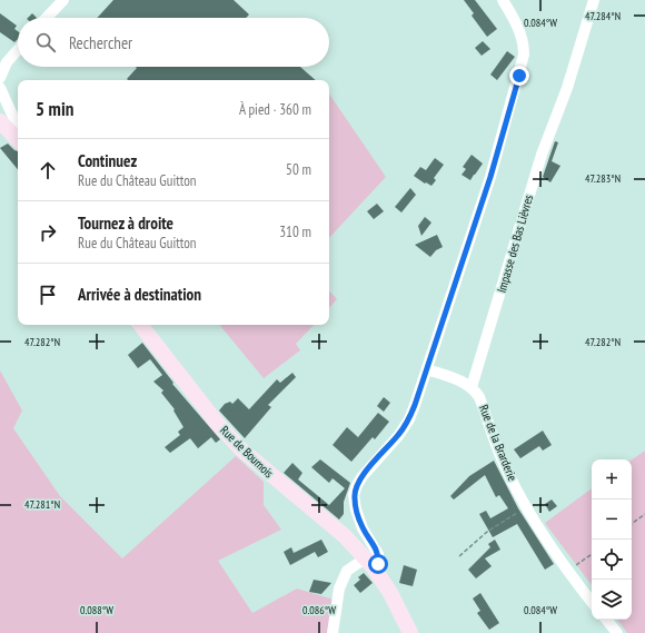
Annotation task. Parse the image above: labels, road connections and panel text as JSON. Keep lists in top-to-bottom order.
{
  "streets": {
    "street": ["Impasse des Bas Lièvres", "Rue de la Brarderie", "Rue de Boumois"]
  },
  "crossings": [
    ["Impasse des Bas Lièvres", "Rue de la Brarderie"]
  ],
  "page": {
    "search": "Rechercher",
    "heading": ["5 min", "À pied · 360 m"],
    "list": [
      ["Continuez", "Rue du Château Guitton", "50 m"],
      ["Tournez à droite", "Rue du Château Guitton", "310 m"],
      "Arrivée à destination"
    ],
    "map_buttons": ["+", "−"]
  },
  "coordinates": [
    "47.284°N",
    "0.084°W",
    "47.283°N",
    "47.282°N",
    "47.281°N",
    "0.088°W",
    "0.086°W"
  ]
}
